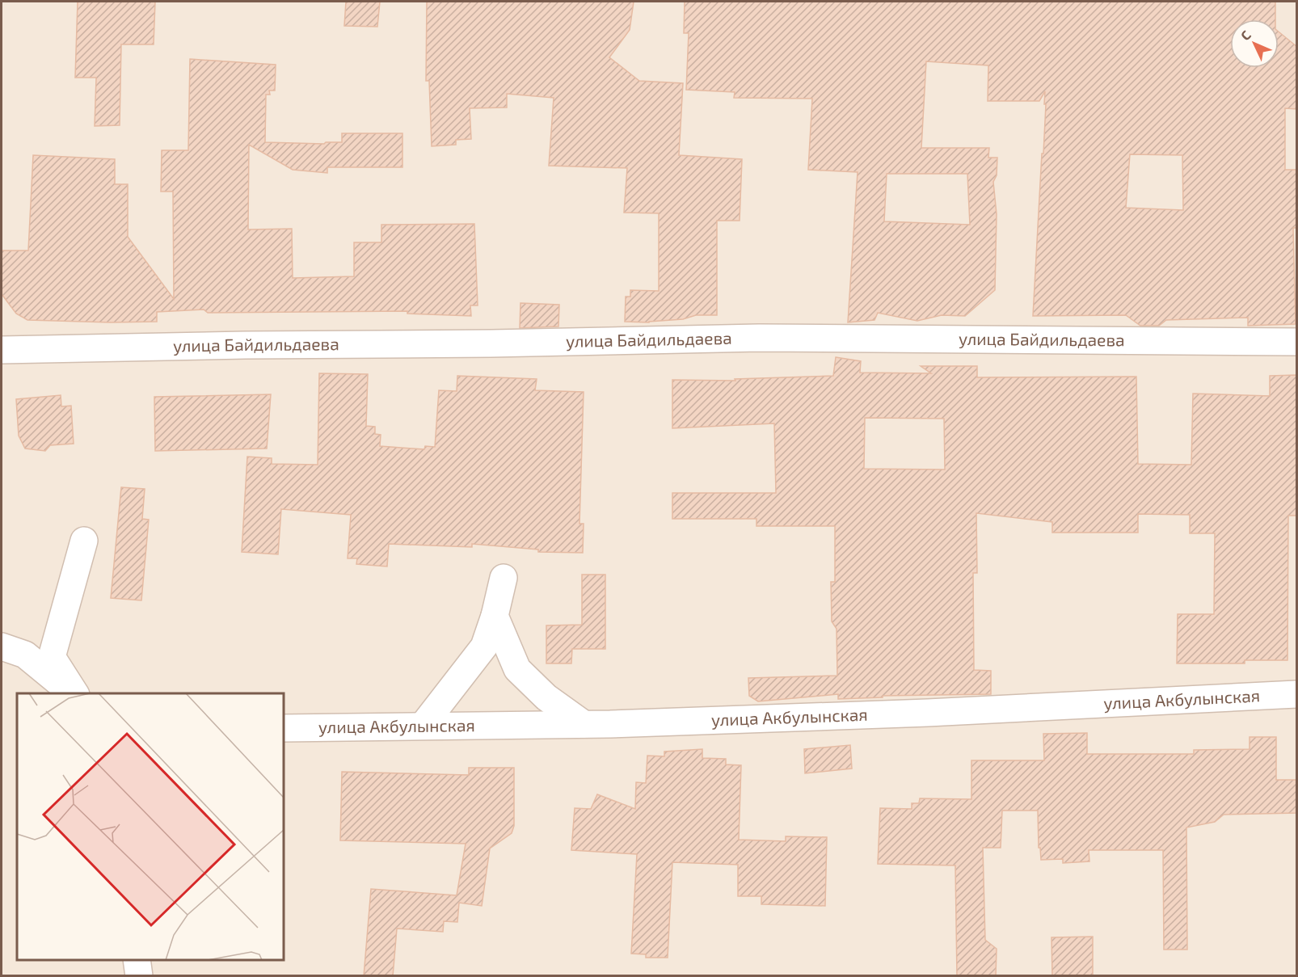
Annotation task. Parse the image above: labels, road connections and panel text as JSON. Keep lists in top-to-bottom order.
{
  "streets": {
    "street": ["улица Байдильдаева", "улица Акбулынская"]
  },
  "north": "top left"
}
